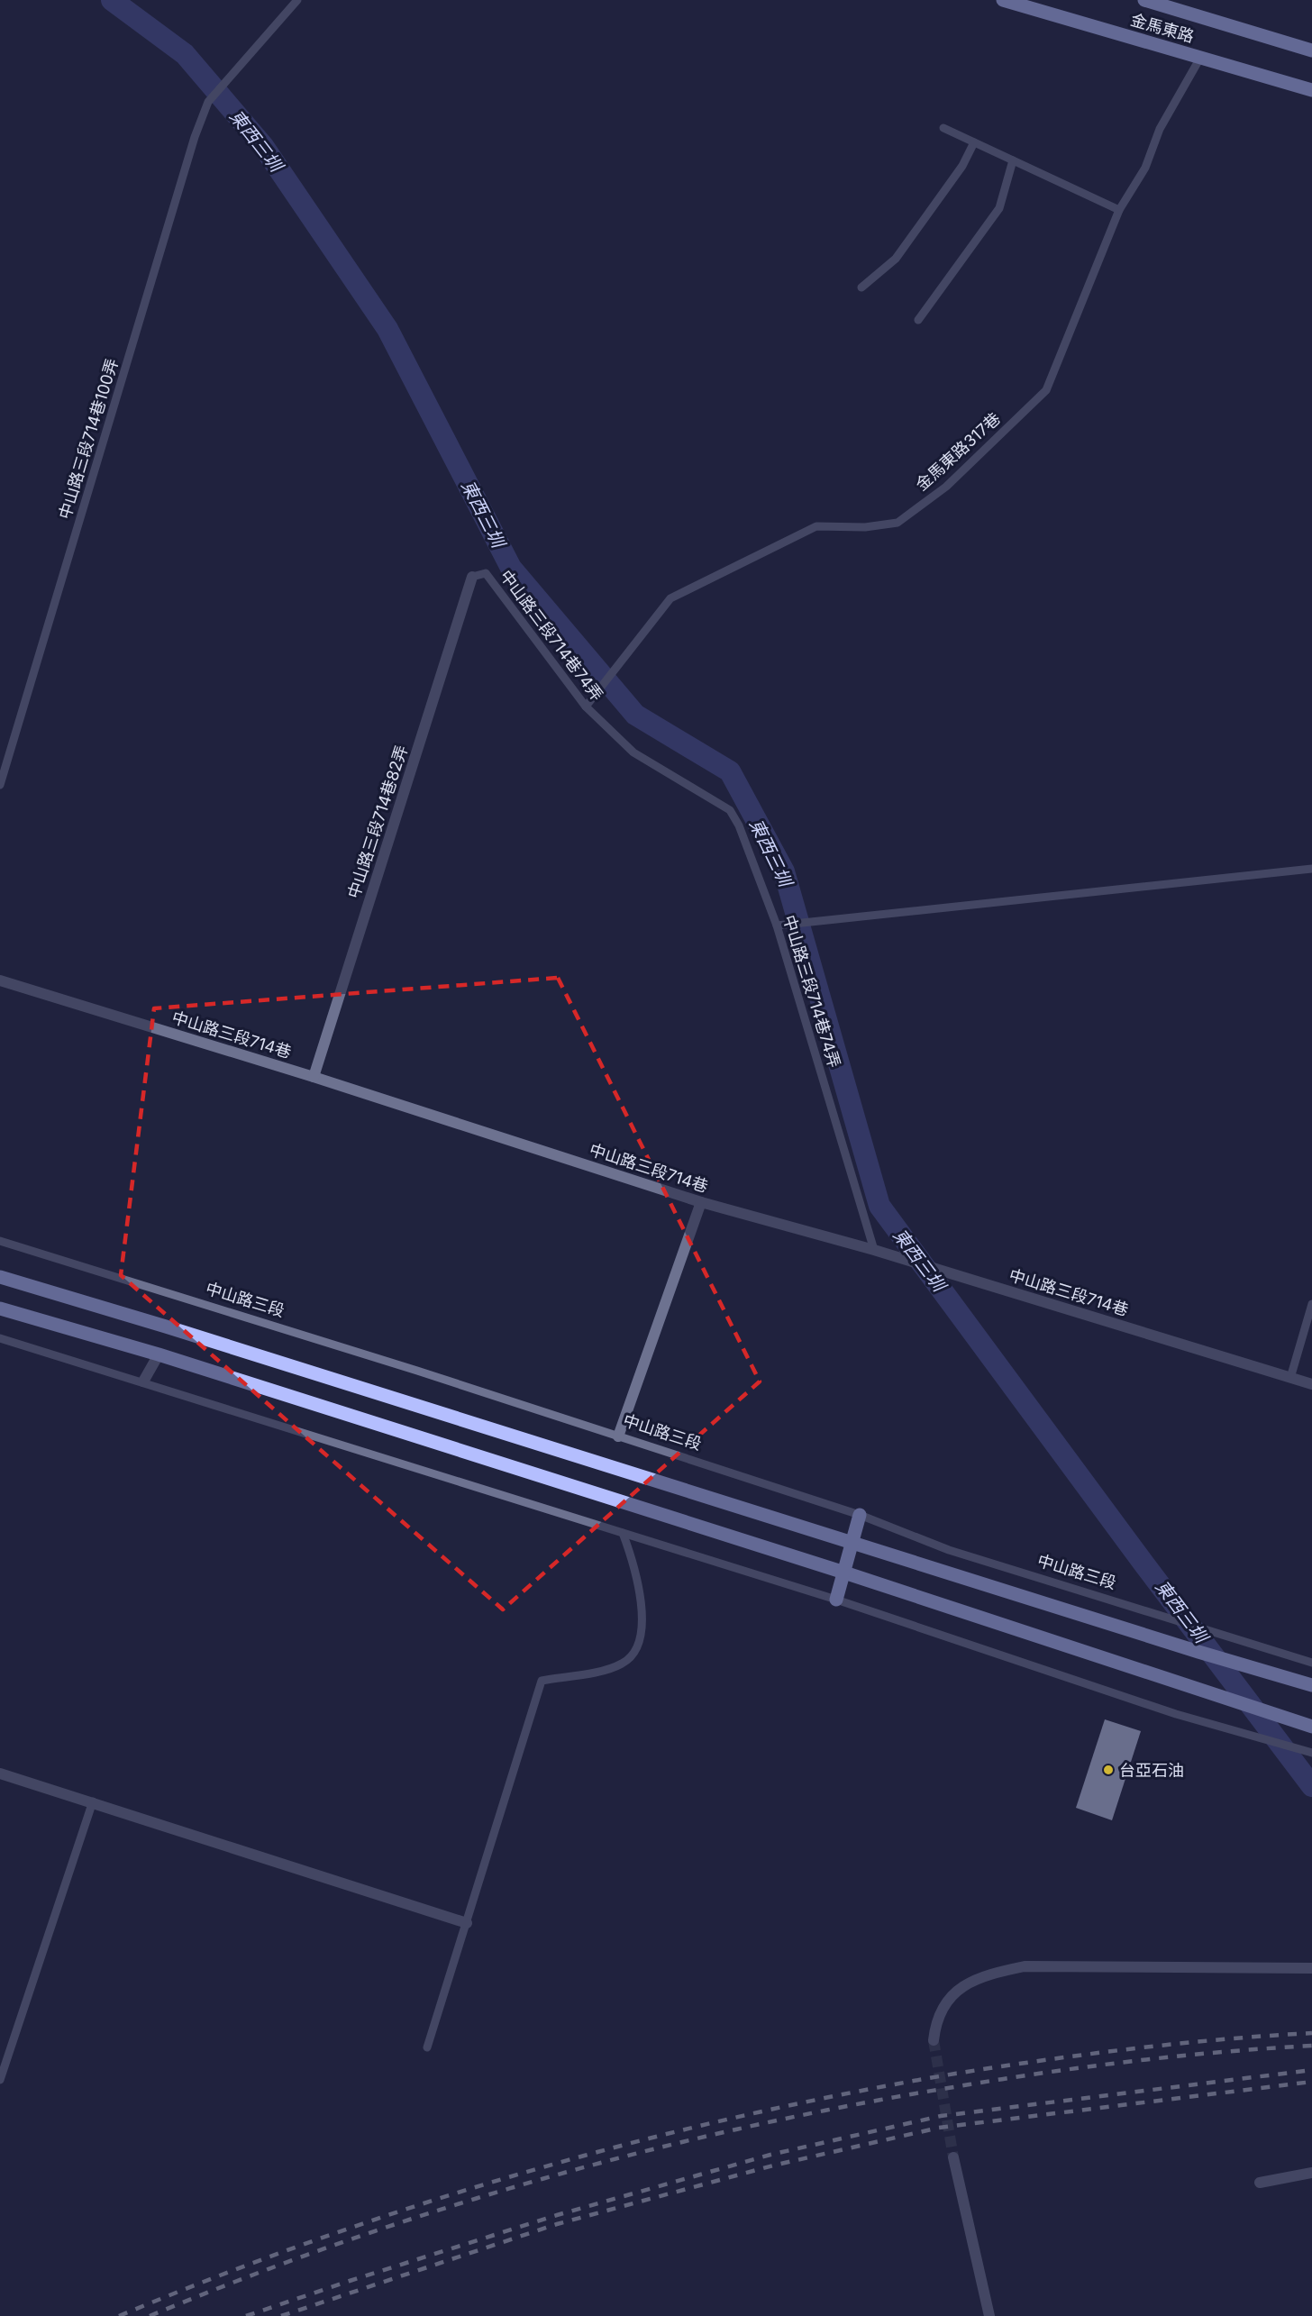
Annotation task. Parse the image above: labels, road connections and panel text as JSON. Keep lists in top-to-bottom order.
{
  "streets": {
    "main road": ["金馬東路"],
    "street": ["中山路三段714巷82弄", "中山路三段714巷"],
    "lane": [
      "中山路三段714巷100弄",
      "金馬東路317巷",
      "中山路三段714巷74弄",
      "中山路三段"
    ]
  },
  "crossings": [
    ["金馬東路", "金馬東路317巷"],
    ["金馬東路317巷", "中山路三段714巷74弄"],
    ["中山路三段714巷74弄", "中山路三段714巷82弄"],
    ["中山路三段714巷74弄", "中山路三段714巷"],
    ["中山路三段714巷82弄", "中山路三段714巷"]
  ],
  "water": ["東西三圳"],
  "places": ["台亞石油"]
}
